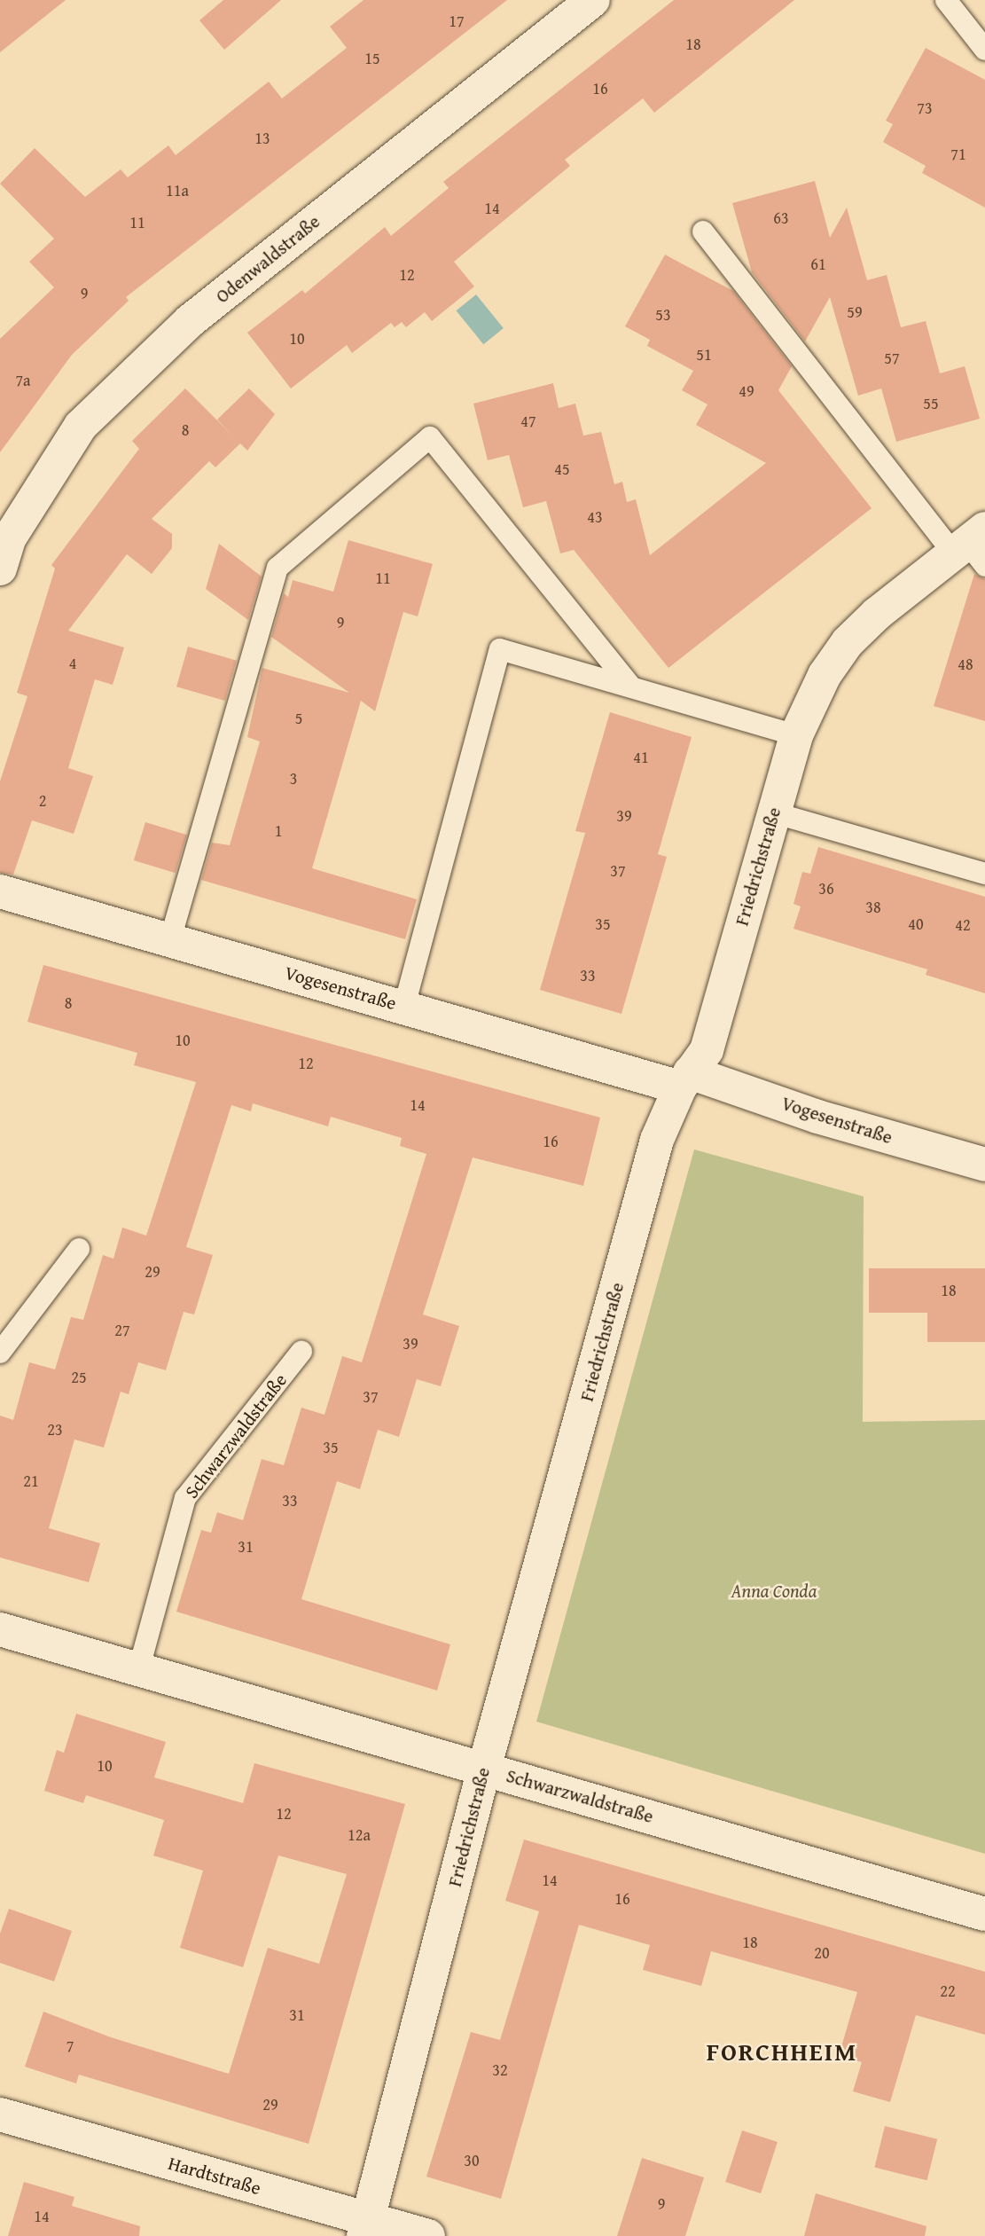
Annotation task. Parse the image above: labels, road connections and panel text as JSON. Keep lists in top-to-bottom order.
{
  "streets": {
    "street": [
      "Odenwaldstraße",
      "Friedrichstraße",
      "Vogesenstraße",
      "Schwarzwaldstraße",
      "Hardtstraße"
    ]
  },
  "crossings": [
    ["Friedrichstraße", "Vogesenstraße"],
    ["Friedrichstraße", "Schwarzwaldstraße"],
    ["Friedrichstraße", "Hardtstraße"]
  ],
  "districts": ["FORCHHEIM"],
  "parks": ["Anna Conda"],
  "house_numbers": [
    "17",
    "18",
    "15",
    "16",
    "73",
    "13",
    "71",
    "11a",
    "14",
    "63",
    "11",
    "61",
    "12",
    "9",
    "59",
    "53",
    "10",
    "51",
    "57",
    "7a",
    "49",
    "55",
    "47",
    "8",
    "45",
    "43",
    "11",
    "9",
    "4",
    "48",
    "5",
    "41",
    "3",
    "2",
    "39",
    "1",
    "37",
    "36",
    "38",
    "35",
    "40",
    "42",
    "33",
    "8",
    "10",
    "12",
    "14",
    "16",
    "29",
    "18",
    "27",
    "39",
    "25",
    "37",
    "23",
    "35",
    "21",
    "33",
    "31",
    "10",
    "12",
    "12a",
    "14",
    "16",
    "18",
    "20",
    "22",
    "31",
    "7",
    "32",
    "29",
    "30",
    "9",
    "14"
  ]
}
